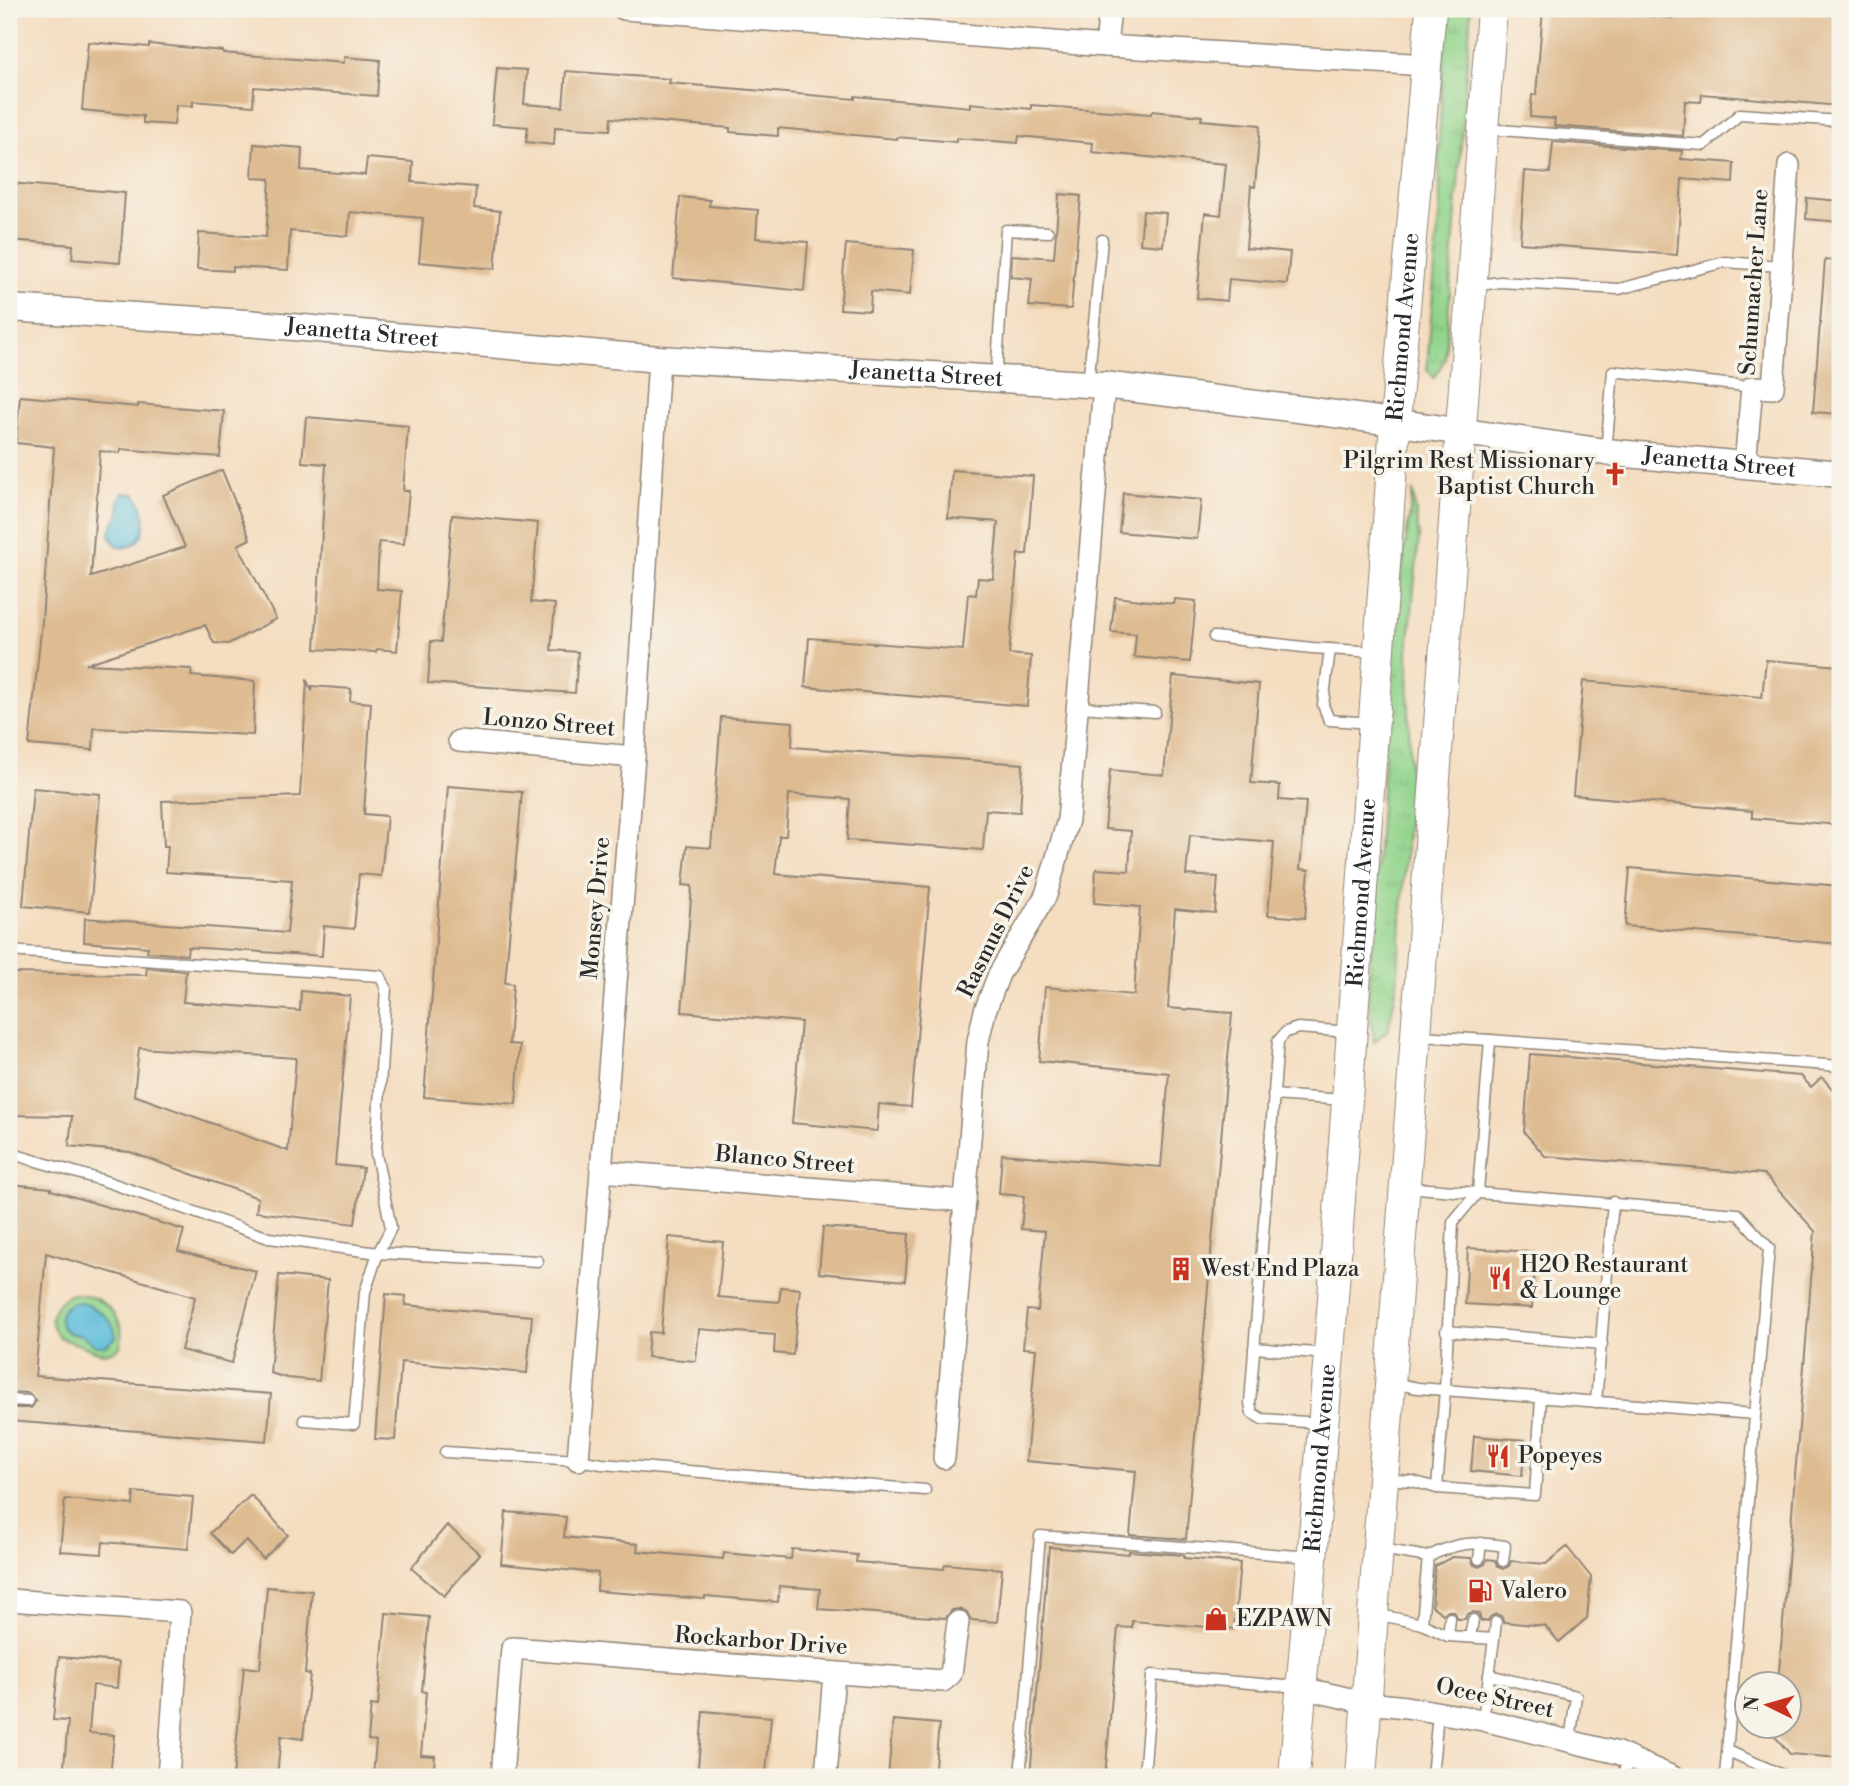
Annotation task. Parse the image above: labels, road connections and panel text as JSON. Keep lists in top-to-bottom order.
{
  "streets": {
    "main road": ["Richmond Avenue"],
    "street": [
      "Schumacher Lane",
      "Jeanetta Street",
      "Lonzo Street",
      "Monsey Drive",
      "Rasmus Drive",
      "Blanco Street",
      "Rockarbor Drive",
      "Ocee Street"
    ]
  },
  "crossings": [
    ["Schumacher Lane", "Jeanetta Street"],
    ["Richmond Avenue", "Jeanetta Street"],
    ["Richmond Avenue", "Ocee Street"],
    ["Jeanetta Street", "Monsey Drive"],
    ["Jeanetta Street", "Rasmus Drive"],
    ["Lonzo Street", "Monsey Drive"],
    ["Monsey Drive", "Blanco Street"],
    ["Rasmus Drive", "Blanco Street"]
  ],
  "places": {
    "church": ["Pilgrim Rest Missionary Baptist Church"],
    "building": ["West End Plaza"],
    "restaurant": ["H2O Restaurant & Lounge", "Popeyes"],
    "fuel station": ["Valero"],
    "shop": ["EZPAWN"]
  },
  "north": "left"
}
